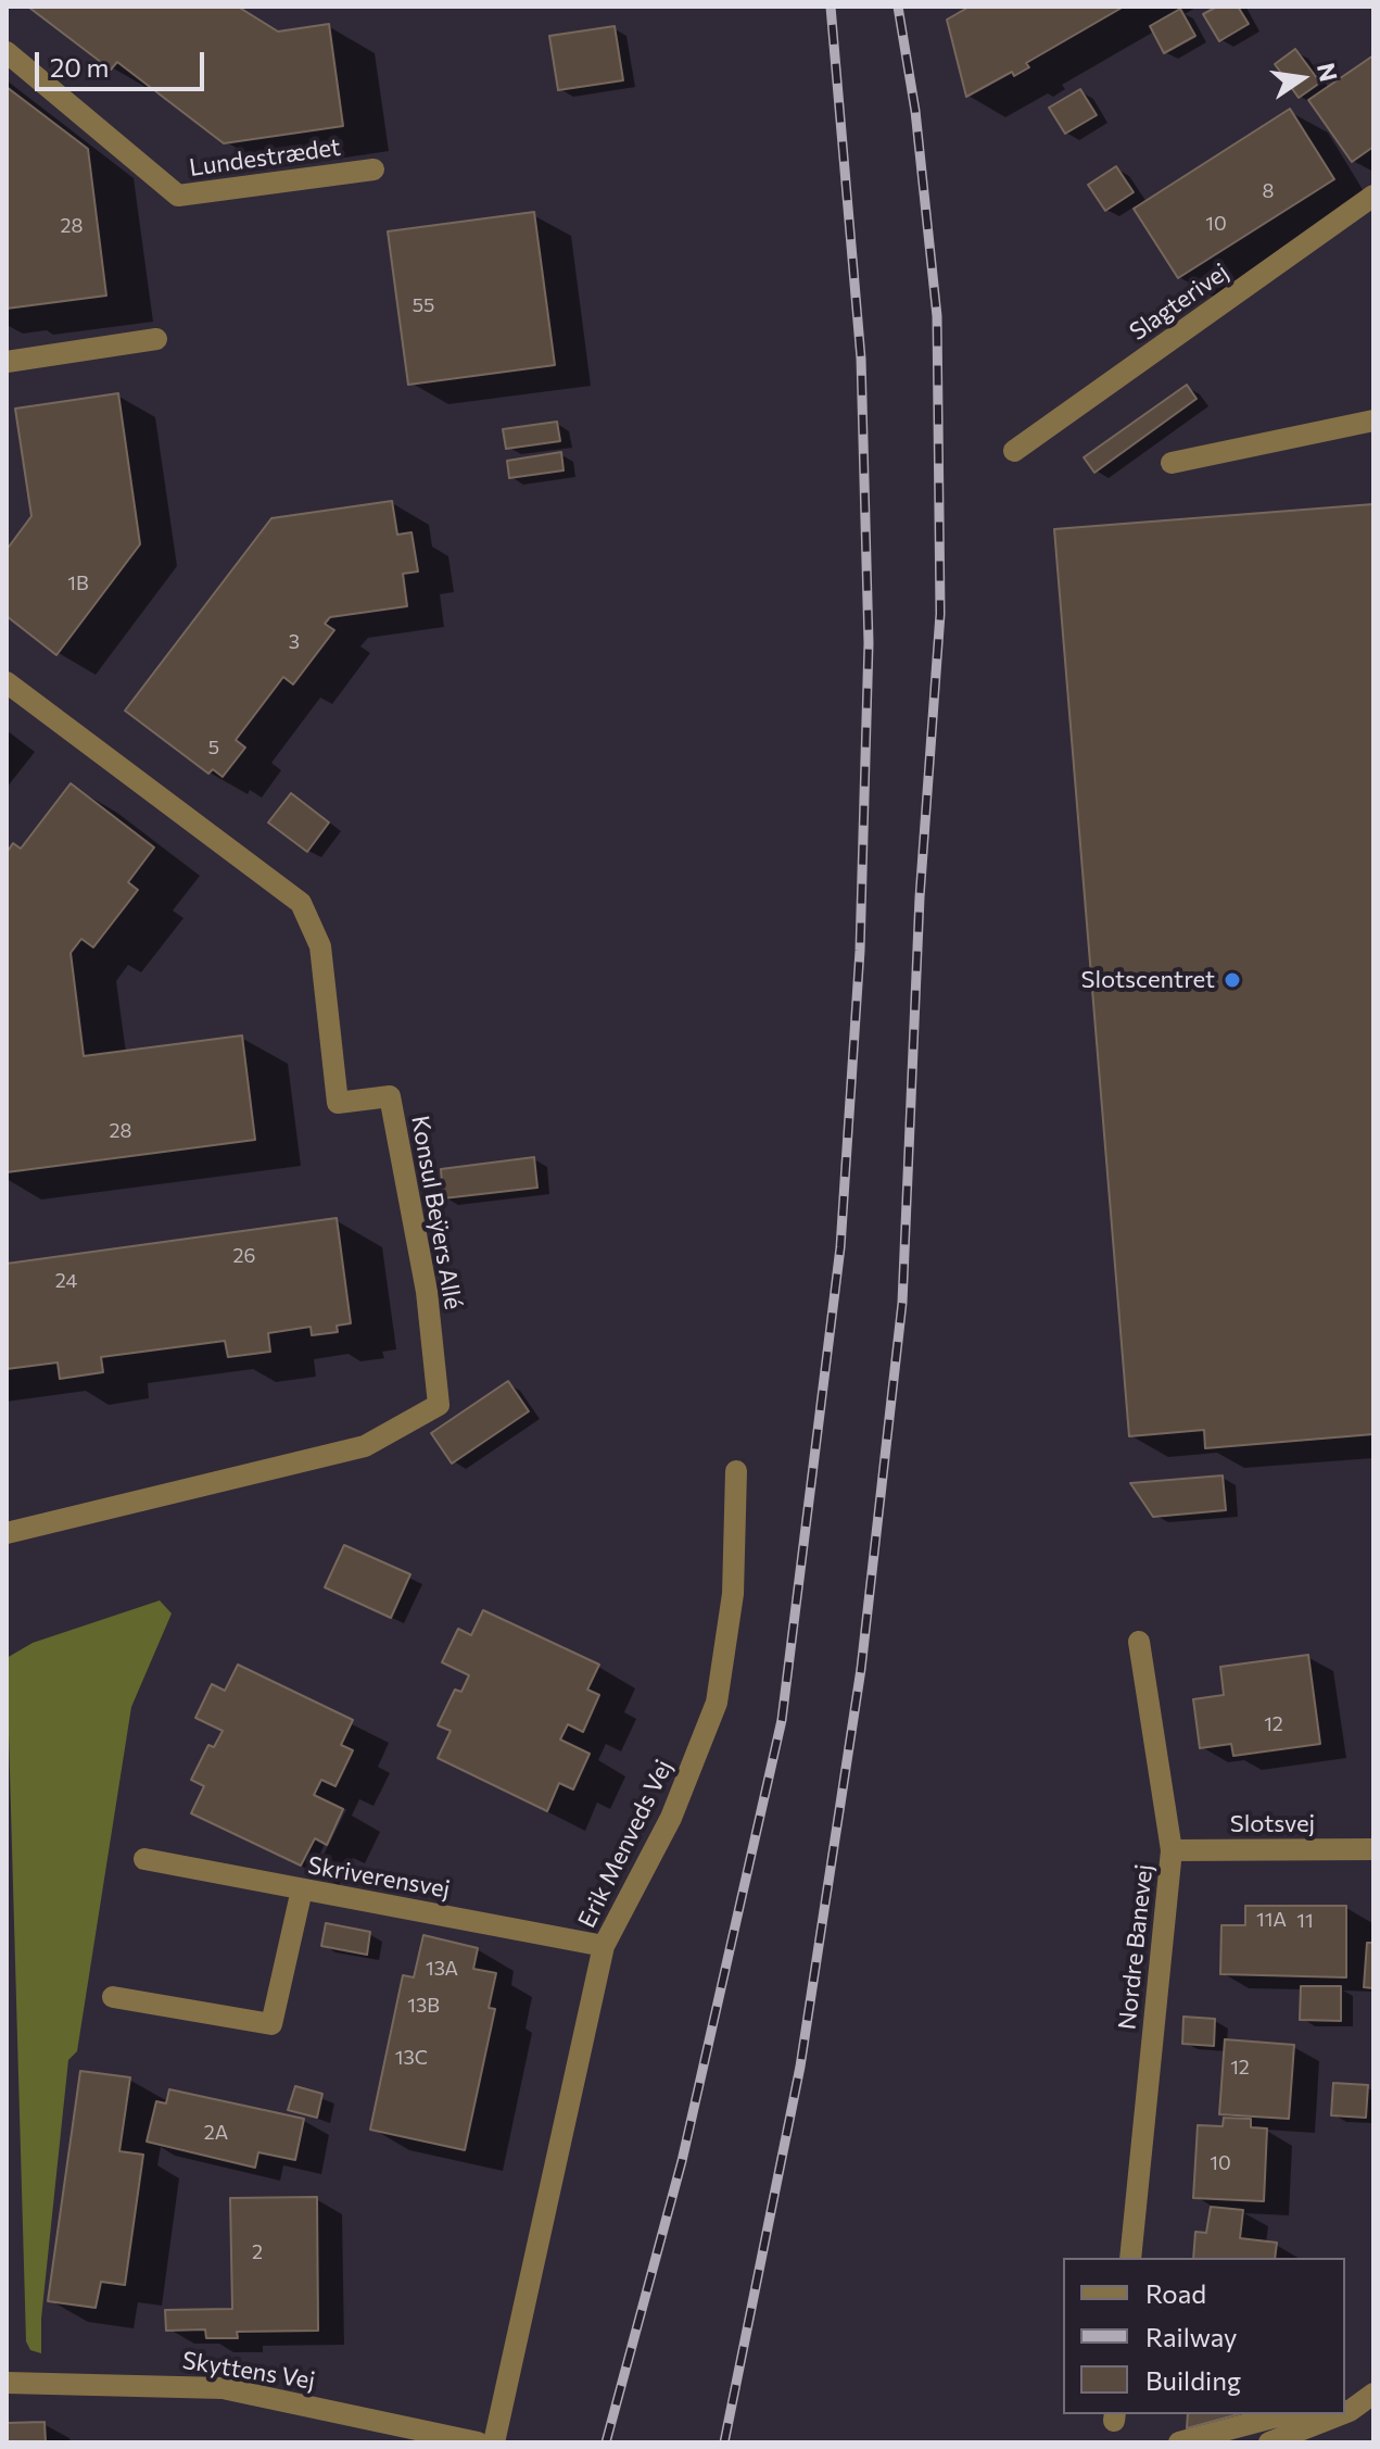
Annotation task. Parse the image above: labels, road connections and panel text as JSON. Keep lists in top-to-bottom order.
{
  "streets": {
    "street": [
      "Lundestrædet",
      "Slagterivej",
      "Konsul Beÿers Allé",
      "Slotsvej",
      "Erik Menveds Vej",
      "Skriverensvej",
      "Nordre Banevej",
      "Skyttens Vej"
    ]
  },
  "crossings": [
    ["Slotsvej", "Nordre Banevej"],
    ["Erik Menveds Vej", "Skriverensvej"]
  ],
  "places": ["Slotscentret"],
  "house_numbers": [
    "8",
    "10",
    "28",
    "55",
    "1B",
    "3",
    "5",
    "28",
    "26",
    "24",
    "12",
    "11A",
    "11",
    "13A",
    "13B",
    "13C",
    "12",
    "2A",
    "10",
    "2"
  ],
  "legend": ["Road", "Railway", "Building"],
  "scale_bar": "20 m",
  "north": "right"
}
